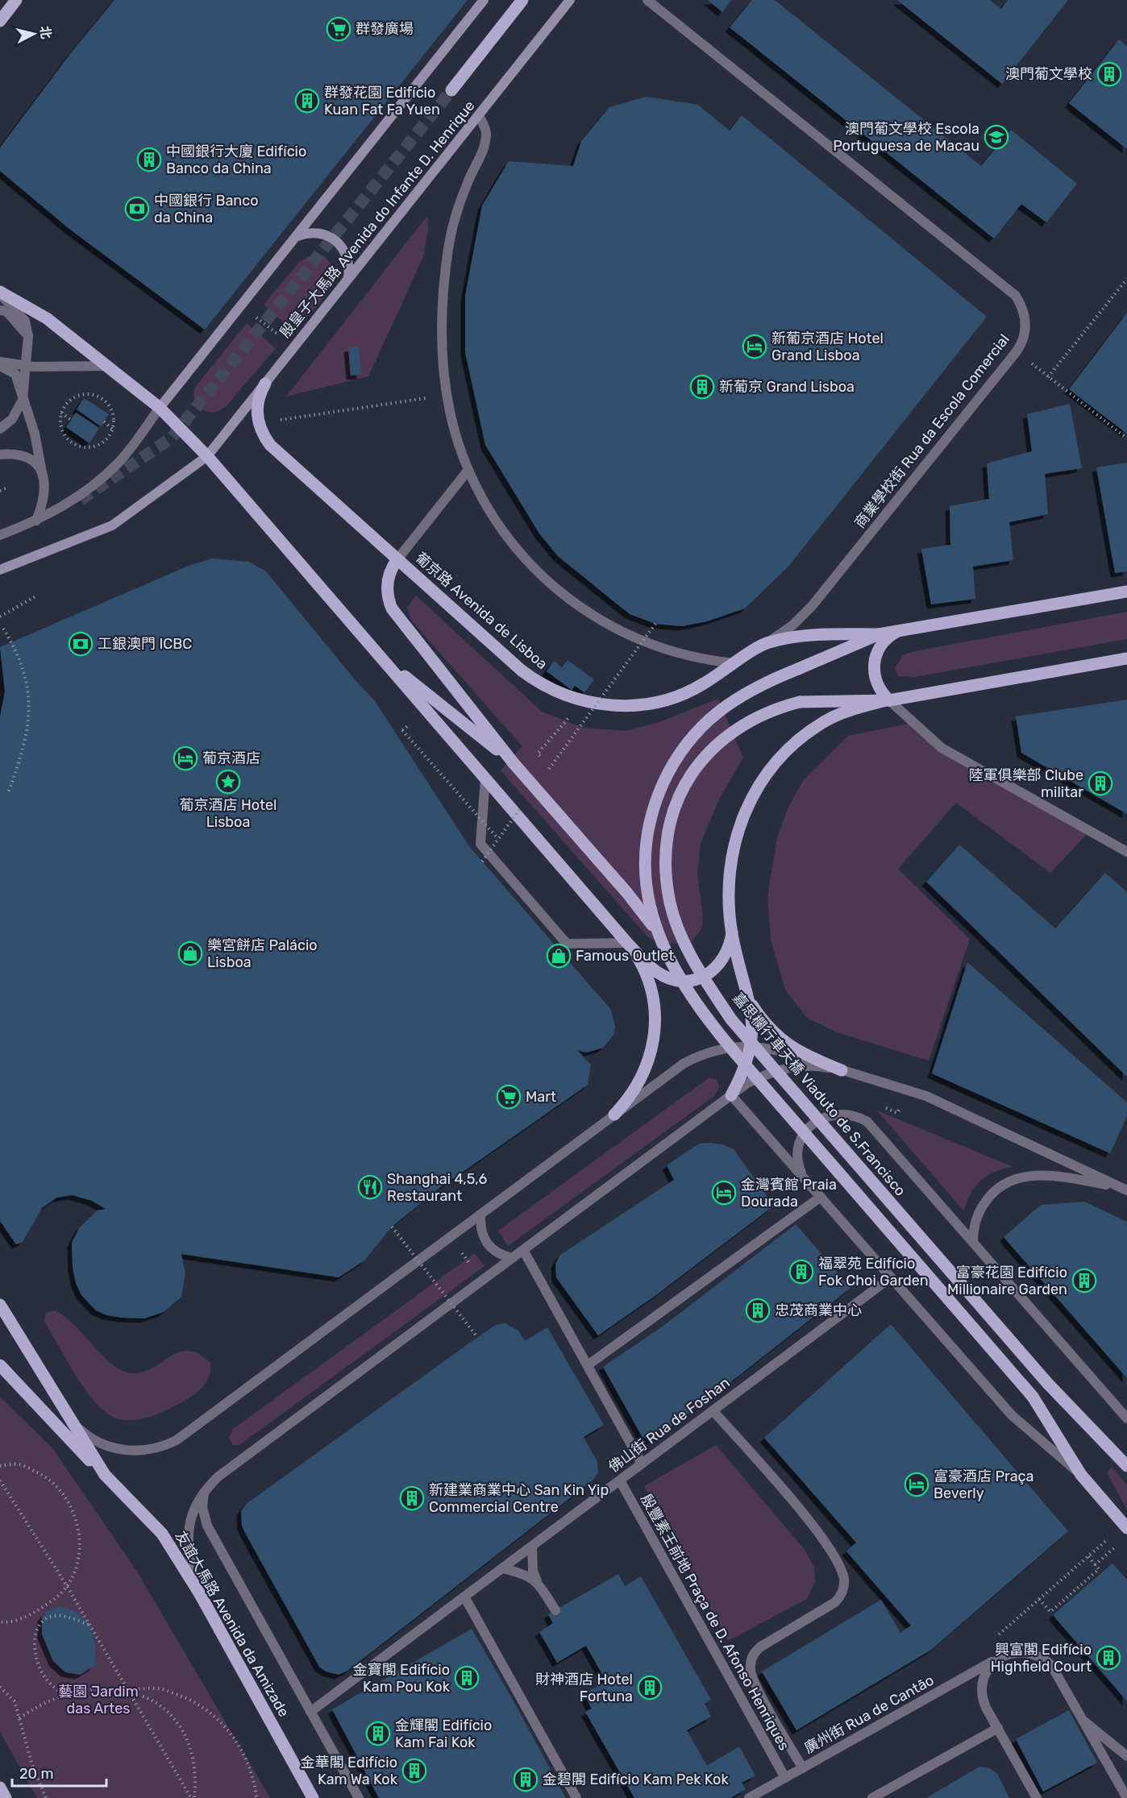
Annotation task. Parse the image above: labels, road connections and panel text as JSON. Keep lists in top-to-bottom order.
{
  "streets": {
    "main road": [
      "殷皇子大馬路 Avenida do Infante D. Henrique",
      "葡京路 Avenida de Lisboa",
      "嘉思欄行車天橋 Viaduto de S.Francisco",
      "友誼大馬路 Avenida da Amizade"
    ],
    "street": [
      "商業學校街 Rua da Escola Comercial",
      "佛山街 Rua de Foshan",
      "殷豐素王前地 Praça de D. Afonso Henriques",
      "廣州街 Rua de Cantão"
    ]
  },
  "crossings": [
    ["殷皇子大馬路 Avenida do Infante D. Henrique", "葡京路 Avenida de Lisboa"],
    ["商業學校街 Rua da Escola Comercial", "葡京路 Avenida de Lisboa"],
    ["佛山街 Rua de Foshan", "殷豐素王前地 Praça de D. Afonso Henriques"],
    ["殷豐素王前地 Praça de D. Afonso Henriques", "廣州街 Rua de Cantão"]
  ],
  "parks": ["藝園 Jardim das Artes"],
  "places": {
    "supermarket": ["群發廣場", "Mart"],
    "building": [
      "澳門葡文學校",
      "群發花園 Edifício Kuan Fat Fa Yuen",
      "中國銀行大廈 Edifício Banco da China",
      "新葡京 Grand Lisboa",
      "陸軍俱樂部 Clube militar",
      "福翠苑 Edifício Fok Choi Garden",
      "富豪花園 Edifício Millionaire Garden",
      "忠茂商業中心",
      "新建業商業中心 San Kin Yip Commercial Centre",
      "興富閣 Edifício Highfield Court",
      "金寶閣 Edifício Kam Pou Kok",
      "財神酒店 Hotel Fortuna",
      "金輝閣 Edifício Kam Fai Kok",
      "金華閣 Edifício Kam Wa Kok",
      "金碧閣 Edifício Kam Pek Kok"
    ],
    "school or university": ["澳門葡文學校 Escola Portuguesa de Macau"],
    "bank": ["中國銀行 Banco da China", "工銀澳門 ICBC"],
    "hotel": [
      "新葡京酒店 Hotel Grand Lisboa",
      "葡京酒店",
      "金灣賓館 Praia Dourada",
      "富豪酒店 Praça Beverly"
    ],
    "place": ["葡京酒店 Hotel Lisboa"],
    "shop": ["樂宮餅店 Palácio Lisboa", "Famous Outlet"],
    "restaurant": ["Shanghai 4,5,6 Restaurant"]
  },
  "scale_bar": "20 m",
  "north": "right"
}
